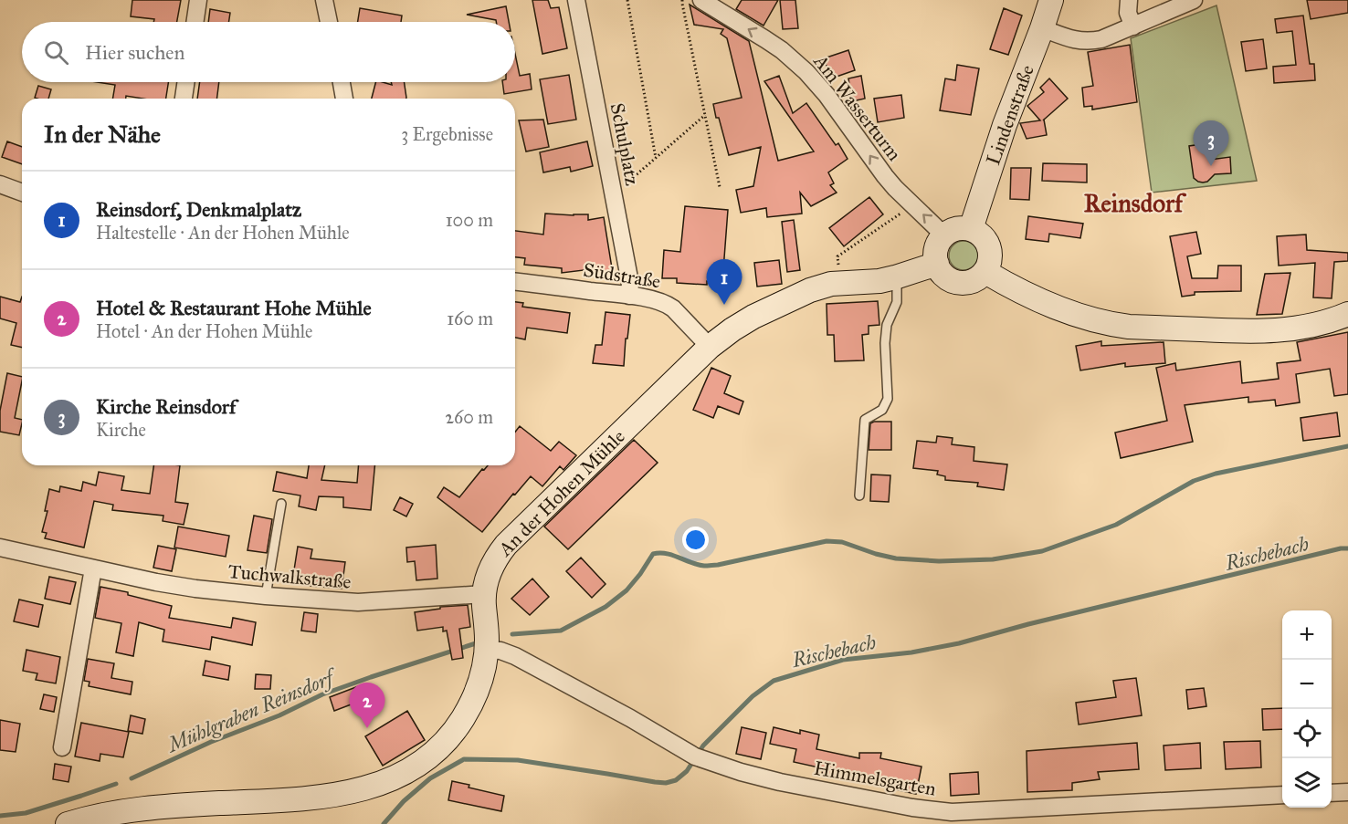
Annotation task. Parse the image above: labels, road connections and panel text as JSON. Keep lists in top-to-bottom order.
{
  "streets": {
    "street": [
      "Am Wasserturm",
      "Lindenstraße",
      "Schulplatz",
      "Südstraße",
      "An der Hohen Mühle",
      "Tuchwalkstraße",
      "Himmelsgarten"
    ]
  },
  "crossings": [
    ["Am Wasserturm", "Lindenstraße"],
    ["Am Wasserturm", "An der Hohen Mühle"],
    ["Lindenstraße", "An der Hohen Mühle"],
    ["Schulplatz", "Südstraße"],
    ["Südstraße", "An der Hohen Mühle"],
    ["An der Hohen Mühle", "Tuchwalkstraße"],
    ["An der Hohen Mühle", "Himmelsgarten"]
  ],
  "one_way": ["Am Wasserturm"],
  "districts": ["Reinsdorf"],
  "water": ["Rischebach", "Mühlgraben Reinsdorf"],
  "page": {
    "search": "Hier suchen",
    "heading": ["In der Nähe", "3 Ergebnisse"],
    "pins": ["3", "1", "2"],
    "list": [
      {
        "mark": "1",
        "name": "Reinsdorf, Denkmalplatz",
        "note": "Haltestelle · An der Hohen Mühle",
        "value": "100 m"
      },
      {
        "mark": "2",
        "name": "Hotel & Restaurant Hohe Mühle",
        "note": "Hotel · An der Hohen Mühle",
        "value": "160 m"
      },
      {
        "mark": "3",
        "name": "Kirche Reinsdorf",
        "note": "Kirche",
        "value": "260 m"
      }
    ],
    "map_buttons": ["+", "−"]
  }
}
